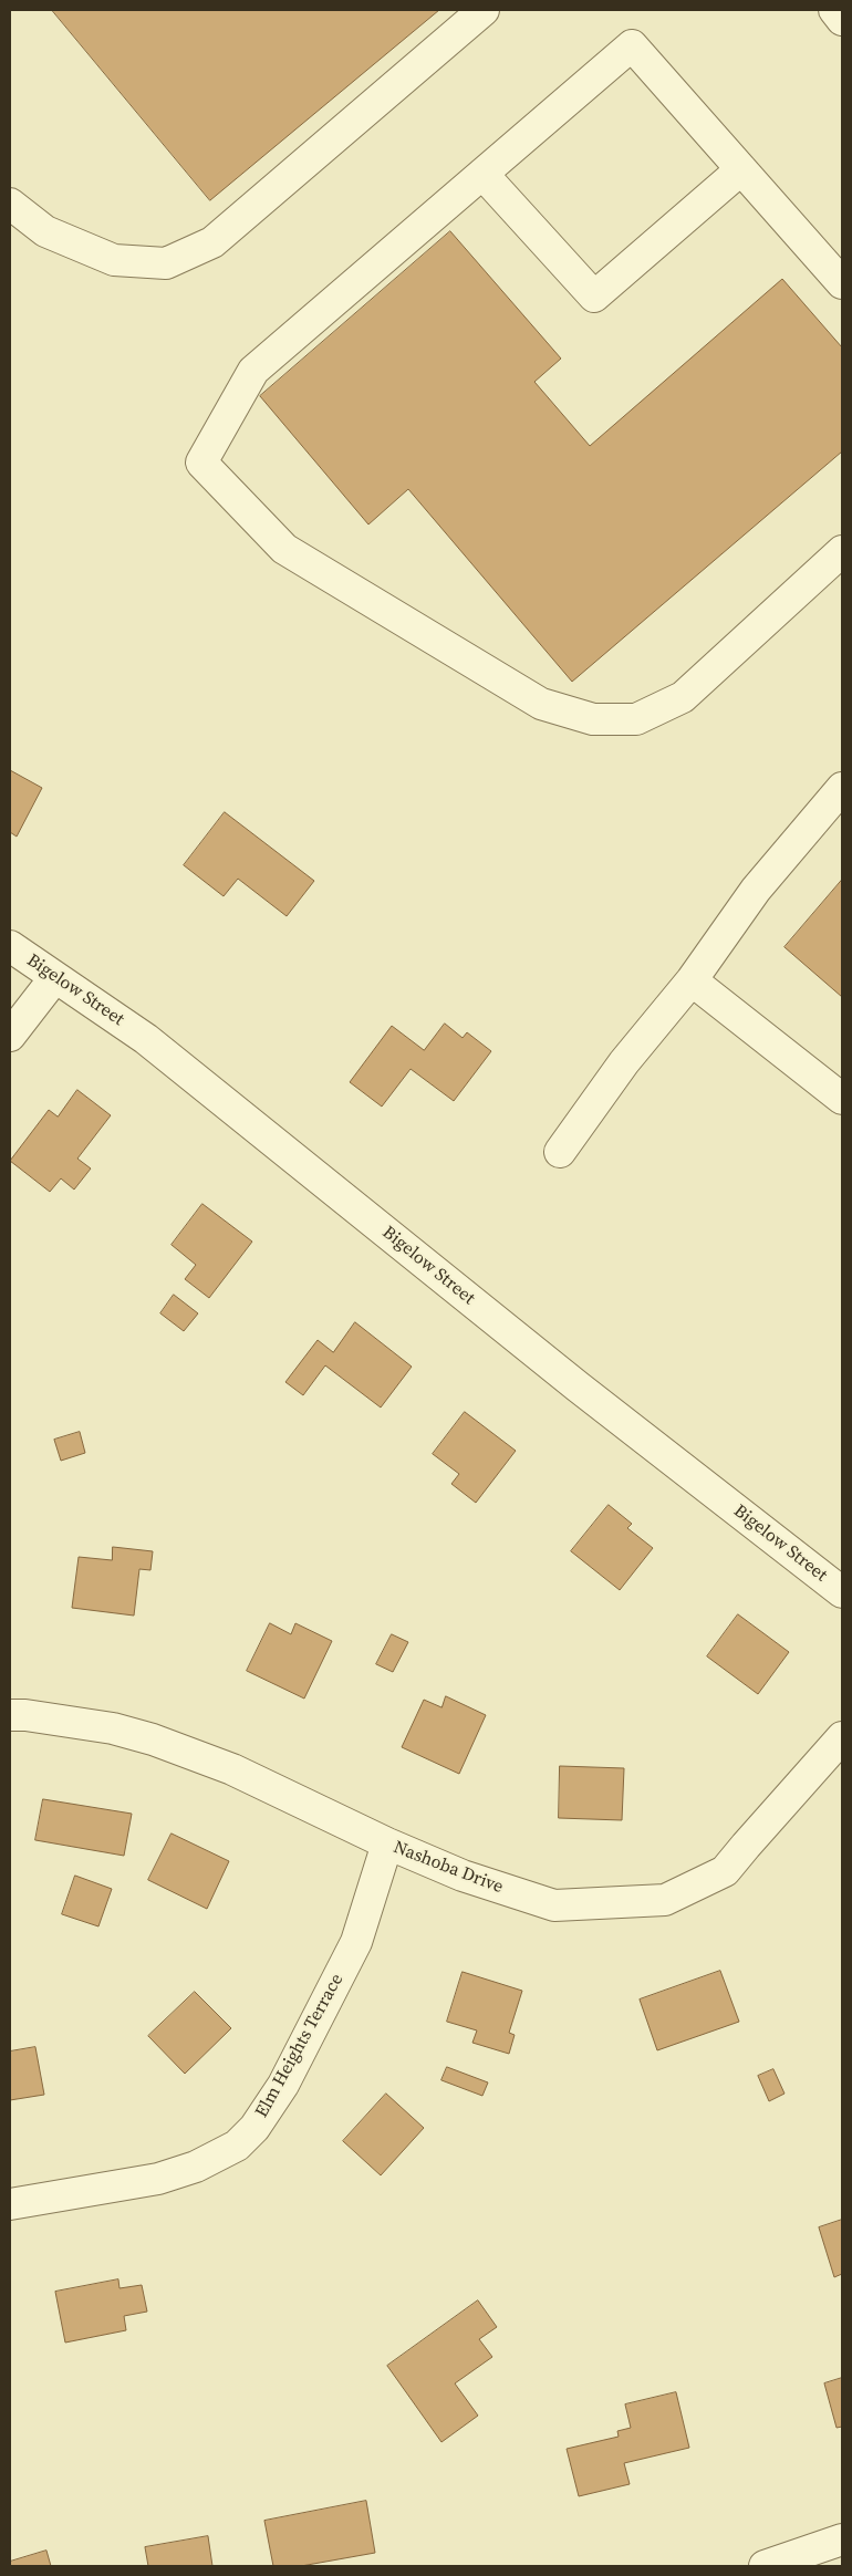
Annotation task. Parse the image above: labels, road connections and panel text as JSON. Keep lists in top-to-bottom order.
{
  "streets": {
    "street": ["Bigelow Street", "Nashoba Drive", "Elm Heights Terrace"]
  },
  "crossings": [
    ["Nashoba Drive", "Elm Heights Terrace"]
  ]
}
